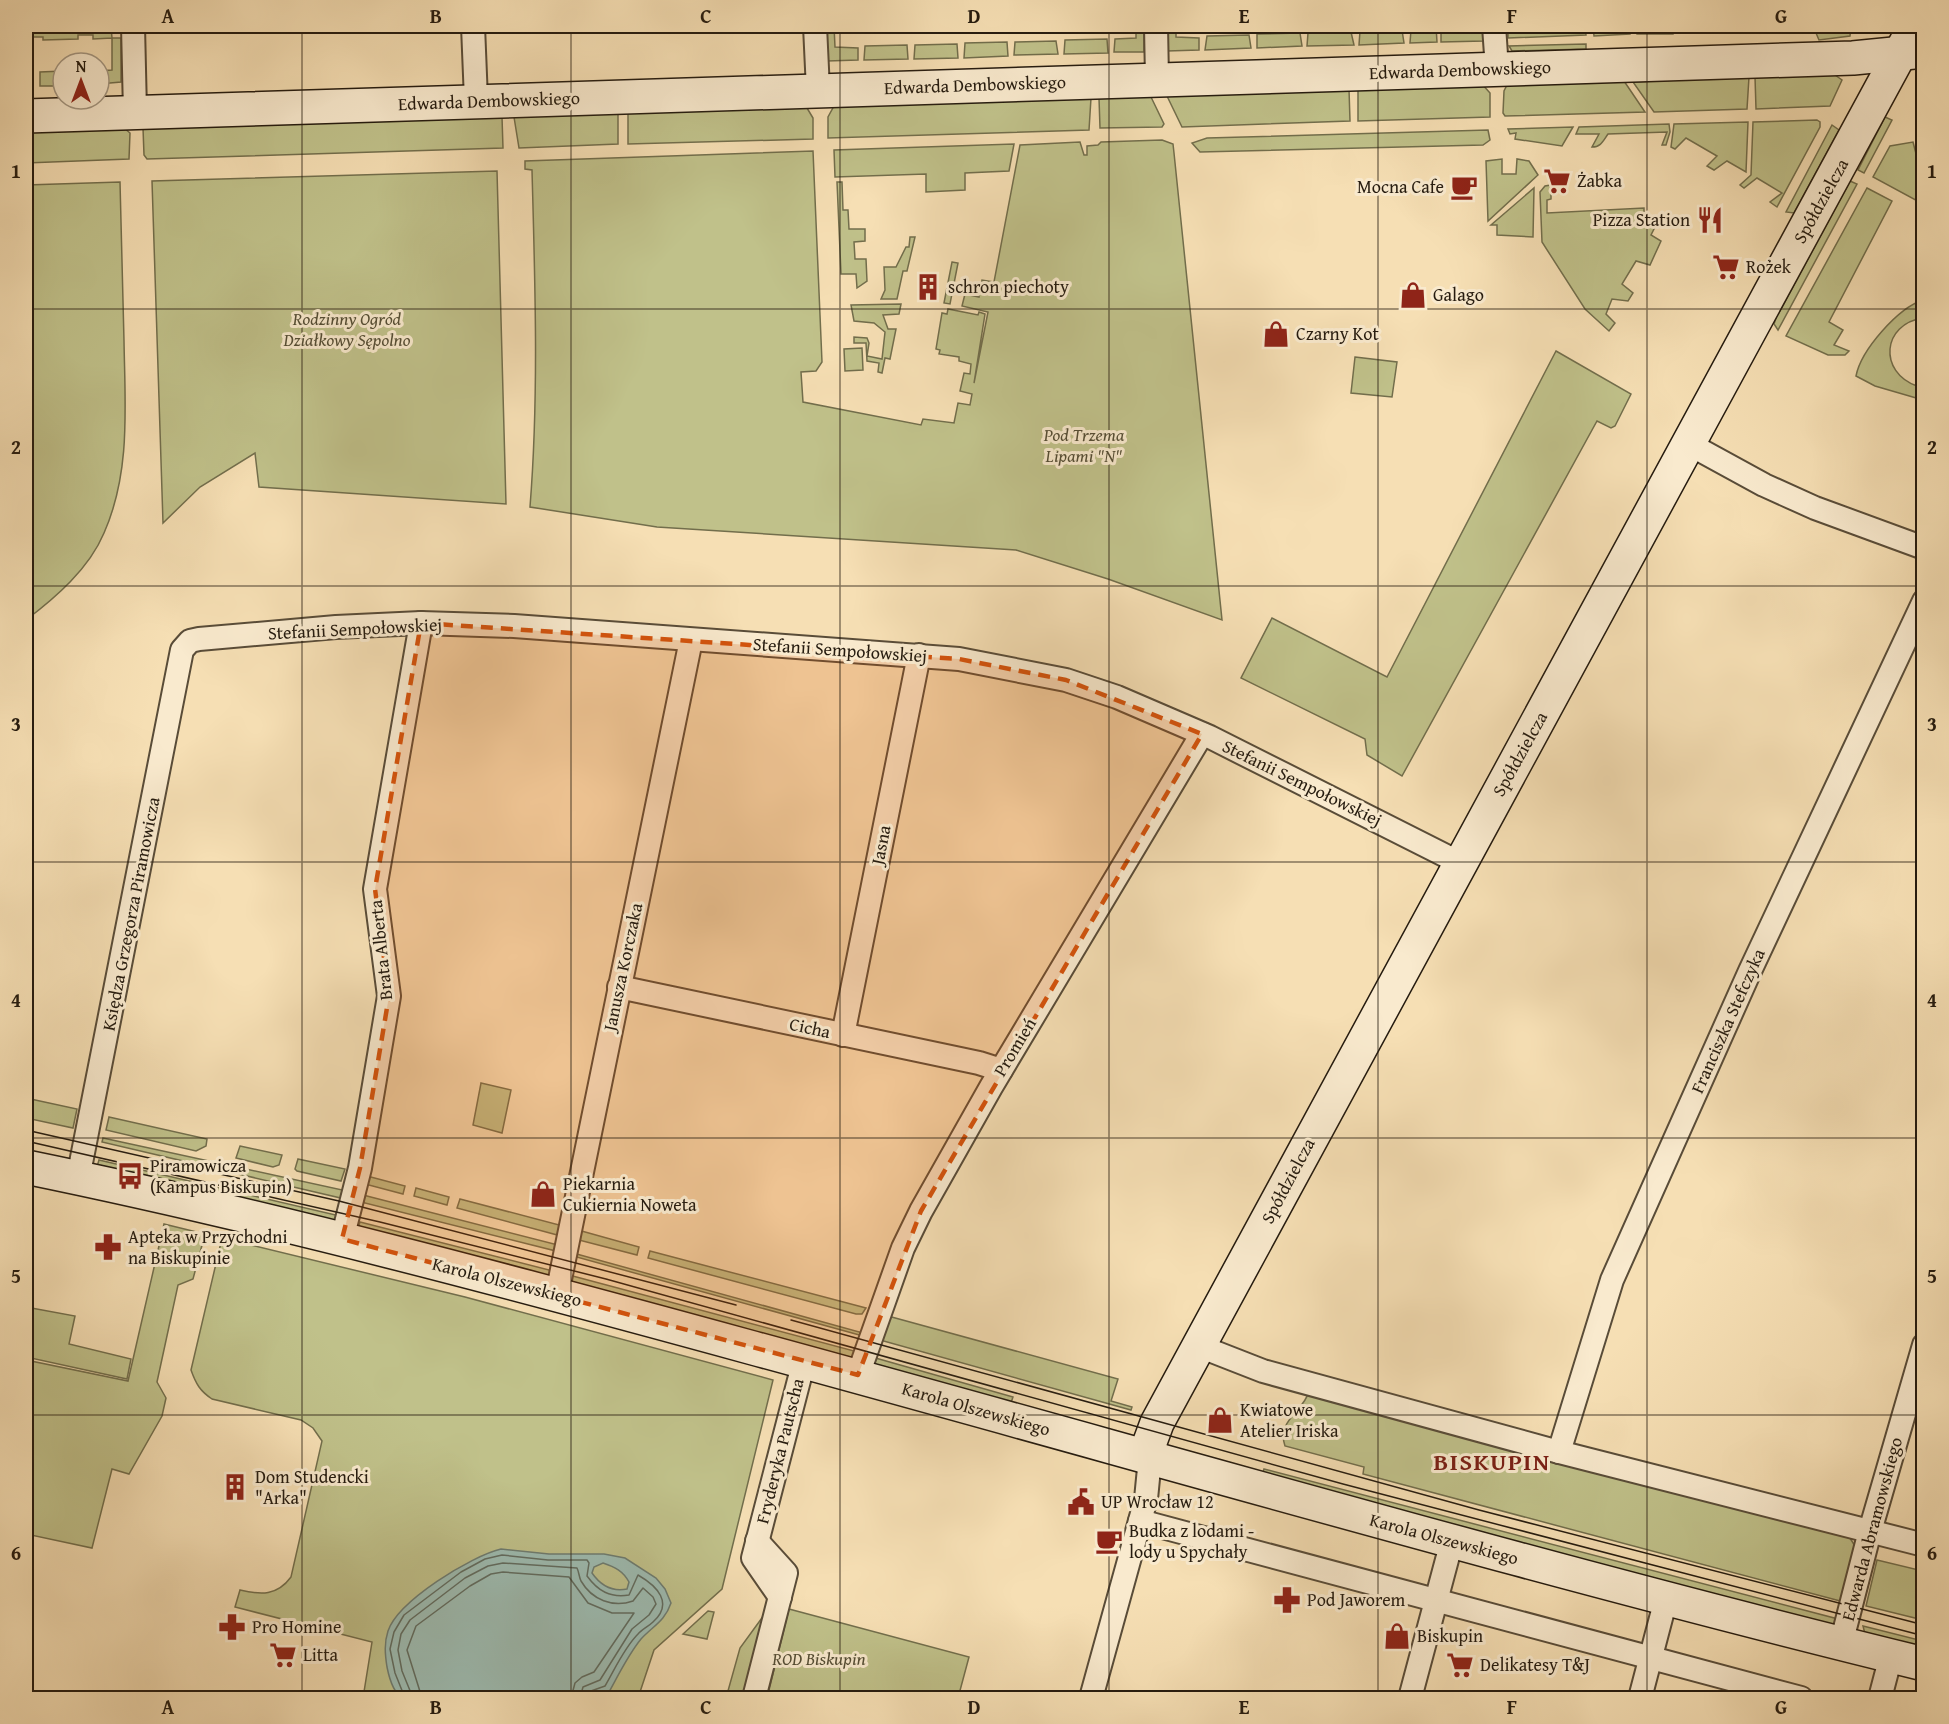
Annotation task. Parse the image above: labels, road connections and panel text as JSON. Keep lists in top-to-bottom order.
{
  "streets": {
    "street": [
      "Edwarda Dembowskiego",
      "Spółdzielcza",
      "Stefanii Sempołowskiej",
      "Jasna",
      "Księdza Grzegorza Piramowicza",
      "Brata Alberta",
      "Janusza Korczaka",
      "Franciszka Stefczyka",
      "Cicha",
      "Promień",
      "Karola Olszewskiego",
      "Fryderyka Pautscha",
      "Edwarda Abramowskiego"
    ]
  },
  "crossings": [
    ["Edwarda Dembowskiego", "Spółdzielcza"],
    ["Spółdzielcza", "Stefanii Sempołowskiej"],
    ["Spółdzielcza", "Karola Olszewskiego"],
    ["Stefanii Sempołowskiej", "Jasna"],
    ["Stefanii Sempołowskiej", "Księdza Grzegorza Piramowicza"],
    ["Stefanii Sempołowskiej", "Brata Alberta"],
    ["Stefanii Sempołowskiej", "Janusza Korczaka"],
    ["Stefanii Sempołowskiej", "Promień"],
    ["Jasna", "Cicha"],
    ["Księdza Grzegorza Piramowicza", "Karola Olszewskiego"],
    ["Brata Alberta", "Karola Olszewskiego"],
    ["Janusza Korczaka", "Cicha"],
    ["Janusza Korczaka", "Karola Olszewskiego"],
    ["Cicha", "Promień"],
    ["Promień", "Karola Olszewskiego"],
    ["Karola Olszewskiego", "Fryderyka Pautscha"],
    ["Karola Olszewskiego", "Edwarda Abramowskiego"]
  ],
  "districts": ["BISKUPIN"],
  "parks": ["Rodzinny Ogród Działkowy Sępolno", "Pod Trzema Lipami \"N\"", "ROD Biskupin"],
  "places": {
    "supermarket": [
      "Żabka",
      "Rożek",
      "Litta",
      "Delikatesy T&J"
    ],
    "cafe": ["Mocna Cafe", "Budka z lodami - lody u Spychały"],
    "restaurant": ["Pizza Station"],
    "building": ["schron piechoty", "Dom Studencki \"Arka\""],
    "shop": [
      "Galago",
      "Czarny Kot",
      "Piekarnia Cukiernia Noweta",
      "Kwiatowe Atelier Iriska",
      "Biskupin"
    ],
    "bus stop": ["Piramowicza (Kampus Biskupin)"],
    "pharmacy": ["Apteka w Przychodni na Biskupinie", "Pod Jaworem", "Pro Homine"],
    "public building": ["UP Wrocław 12"]
  },
  "north": "top",
  "grid": {
    "columns": [
      "A",
      "B",
      "C",
      "D",
      "E",
      "F",
      "G"
    ],
    "rows": [
      "1",
      "2",
      "3",
      "4",
      "5",
      "6"
    ]
  }
}
